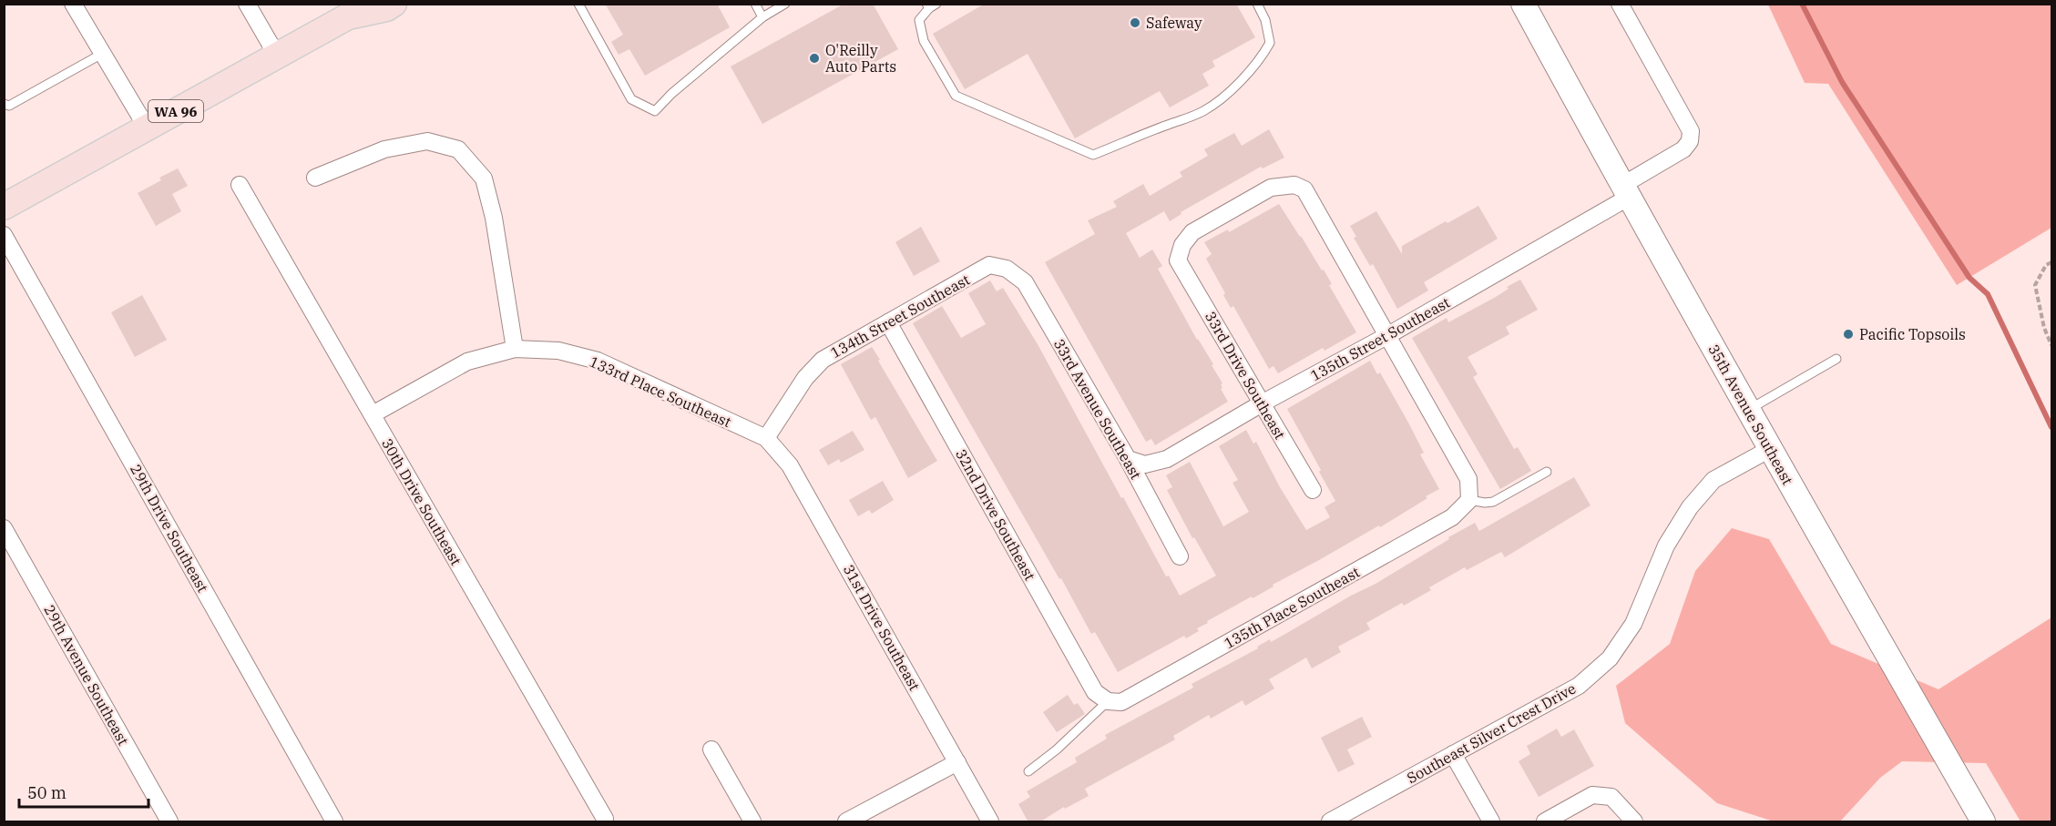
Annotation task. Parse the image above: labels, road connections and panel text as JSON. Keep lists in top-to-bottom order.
{
  "streets": {
    "main road": ["WA 96"],
    "street": [
      "134th Street Southeast",
      "135th Street Southeast",
      "33rd Drive Southeast",
      "133rd Place Southeast",
      "33rd Avenue Southeast",
      "35th Avenue Southeast",
      "30th Drive Southeast",
      "32nd Drive Southeast",
      "29th Drive Southeast",
      "135th Place Southeast",
      "31st Drive Southeast",
      "29th Avenue Southeast",
      "Southeast Silver Crest Drive"
    ]
  },
  "crossings": [
    ["134th Street Southeast", "133rd Place Southeast"],
    ["134th Street Southeast", "33rd Avenue Southeast"],
    ["134th Street Southeast", "32nd Drive Southeast"],
    ["134th Street Southeast", "31st Drive Southeast"],
    ["135th Street Southeast", "33rd Drive Southeast"],
    ["135th Street Southeast", "33rd Avenue Southeast"],
    ["135th Street Southeast", "35th Avenue Southeast"],
    ["133rd Place Southeast", "30th Drive Southeast"],
    ["133rd Place Southeast", "31st Drive Southeast"],
    ["35th Avenue Southeast", "Southeast Silver Crest Drive"],
    ["32nd Drive Southeast", "135th Place Southeast"]
  ],
  "places": ["Safeway", "O'Reilly Auto Parts", "Pacific Topsoils"],
  "scale_bar": "50 m"
}
